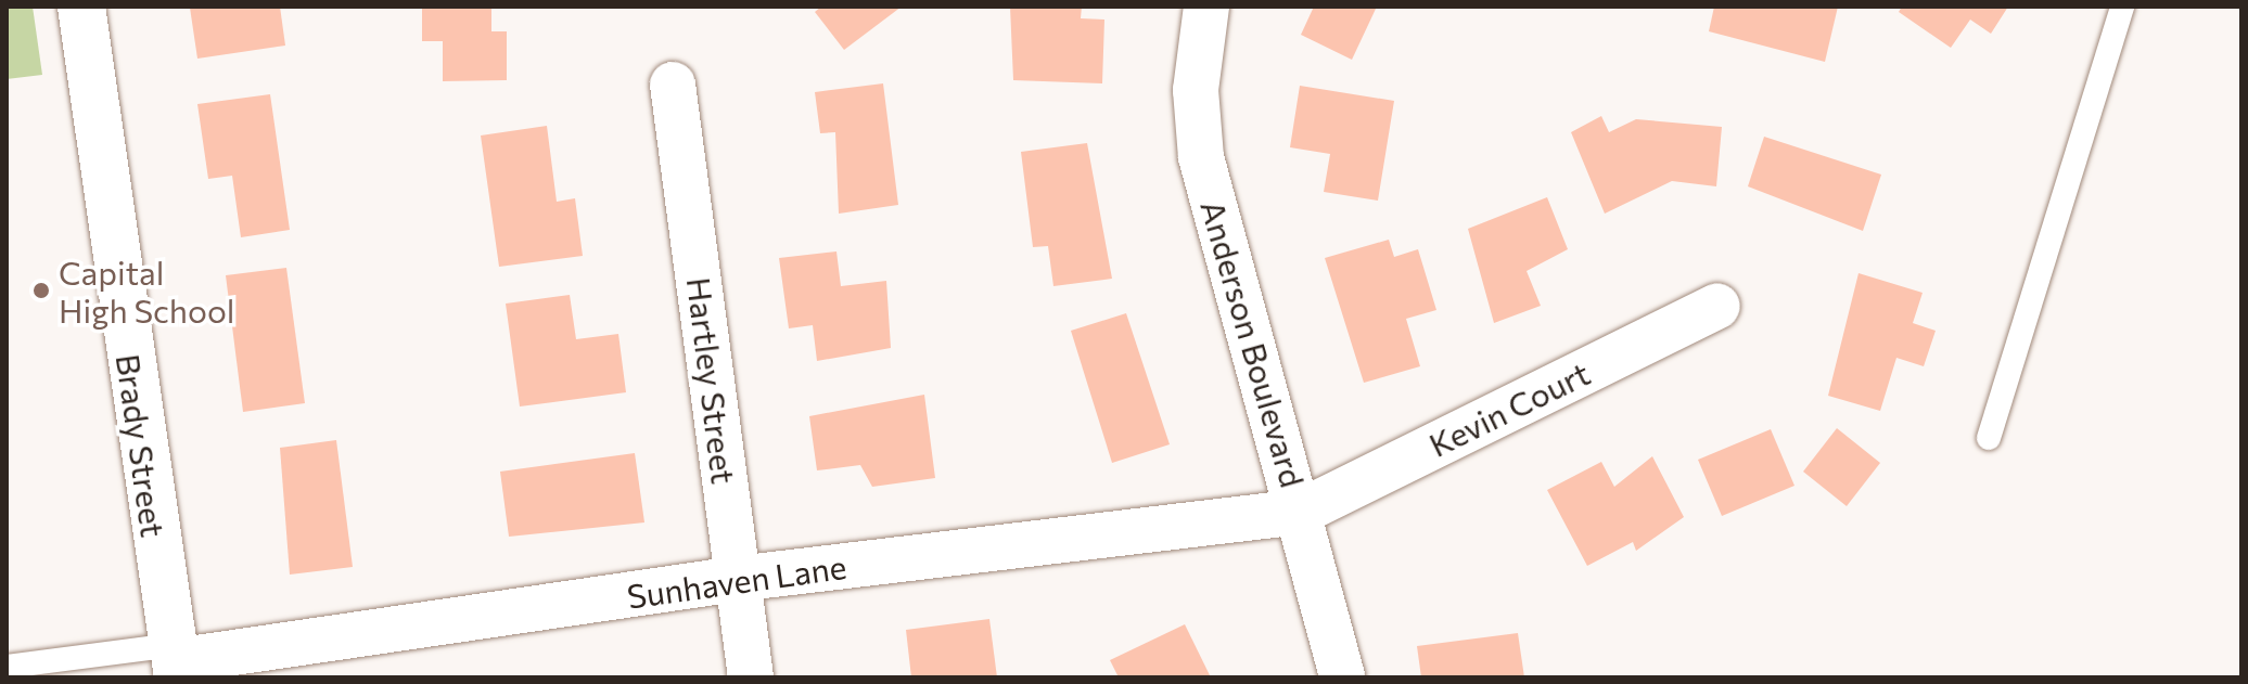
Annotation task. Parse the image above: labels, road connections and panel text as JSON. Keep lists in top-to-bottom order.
{
  "streets": {
    "street": [
      "Anderson Boulevard",
      "Hartley Street",
      "Kevin Court",
      "Brady Street",
      "Sunhaven Lane"
    ]
  },
  "crossings": [
    ["Anderson Boulevard", "Kevin Court"],
    ["Anderson Boulevard", "Sunhaven Lane"],
    ["Hartley Street", "Sunhaven Lane"],
    ["Kevin Court", "Sunhaven Lane"],
    ["Brady Street", "Sunhaven Lane"]
  ],
  "places": ["Capital High School"]
}
